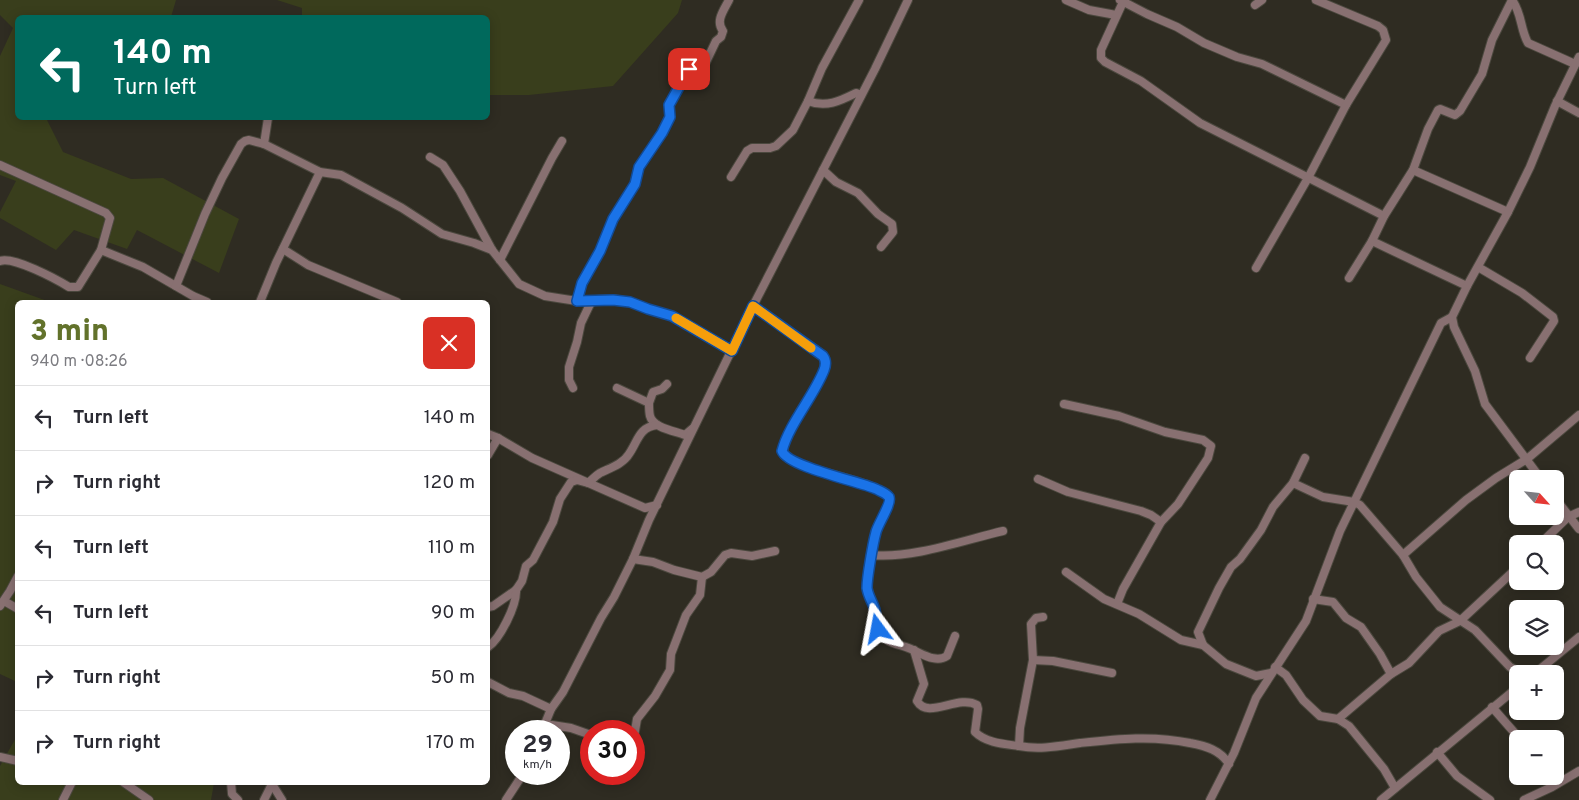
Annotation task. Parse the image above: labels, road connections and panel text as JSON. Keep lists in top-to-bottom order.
{
  "north": "bottom right",
  "page": {
    "turn": ["140 m", "Turn left"],
    "heading": ["3 min", "940 m · 08:26"],
    "list": [
      {
        "name": "Turn left",
        "value": "140 m"
      },
      {
        "name": "Turn right",
        "value": "120 m"
      },
      {
        "name": "Turn left",
        "value": "110 m"
      },
      {
        "name": "Turn left",
        "value": "90 m"
      },
      {
        "name": "Turn right",
        "value": "50 m"
      },
      {
        "name": "Turn right",
        "value": "170 m"
      }
    ],
    "map_buttons": ["+", "−"],
    "speed": "29 km/h",
    "limit": "30"
  }
}
